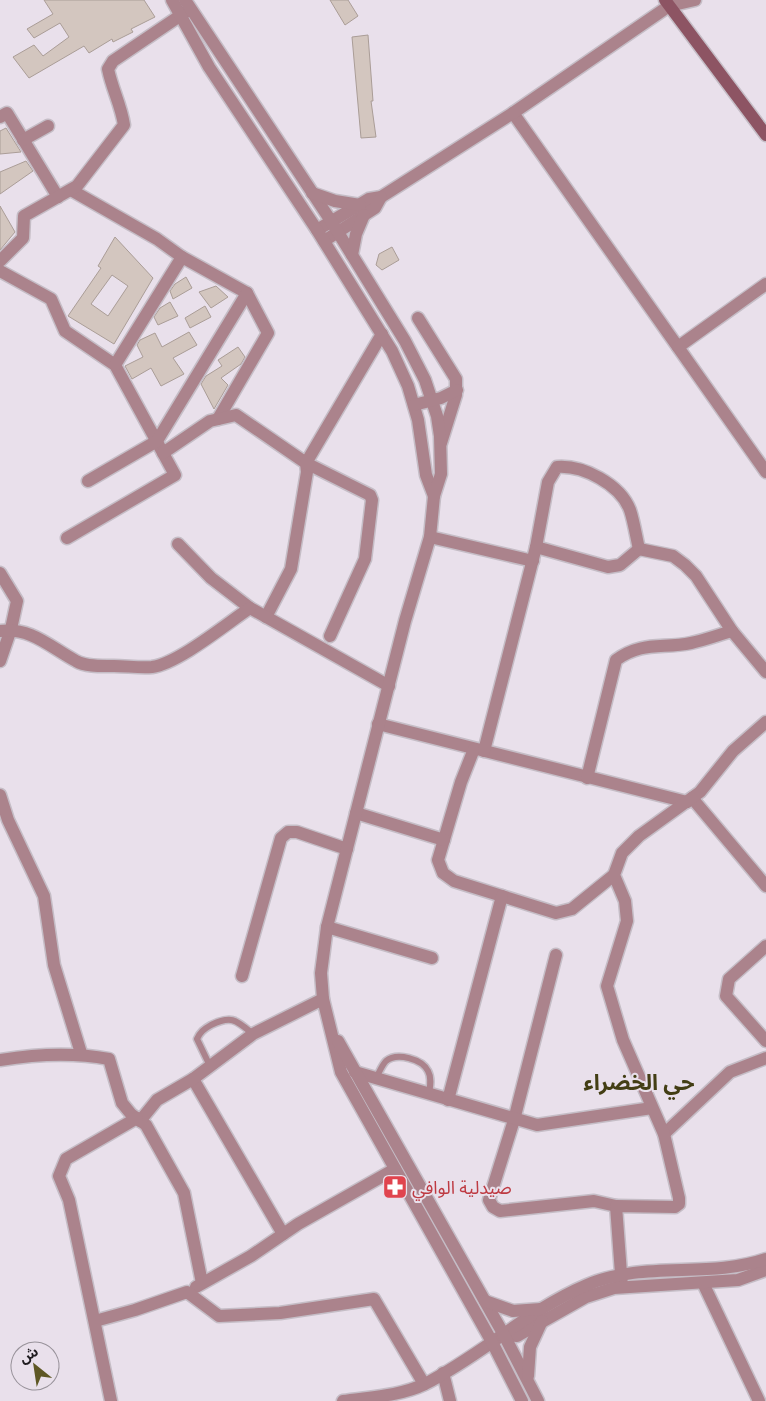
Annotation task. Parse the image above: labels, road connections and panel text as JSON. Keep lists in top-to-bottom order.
{
  "districts": ["حي الخضراء"],
  "places": {
    "pharmacy": ["صيدلية الوافي"]
  },
  "north": "top left"
}
